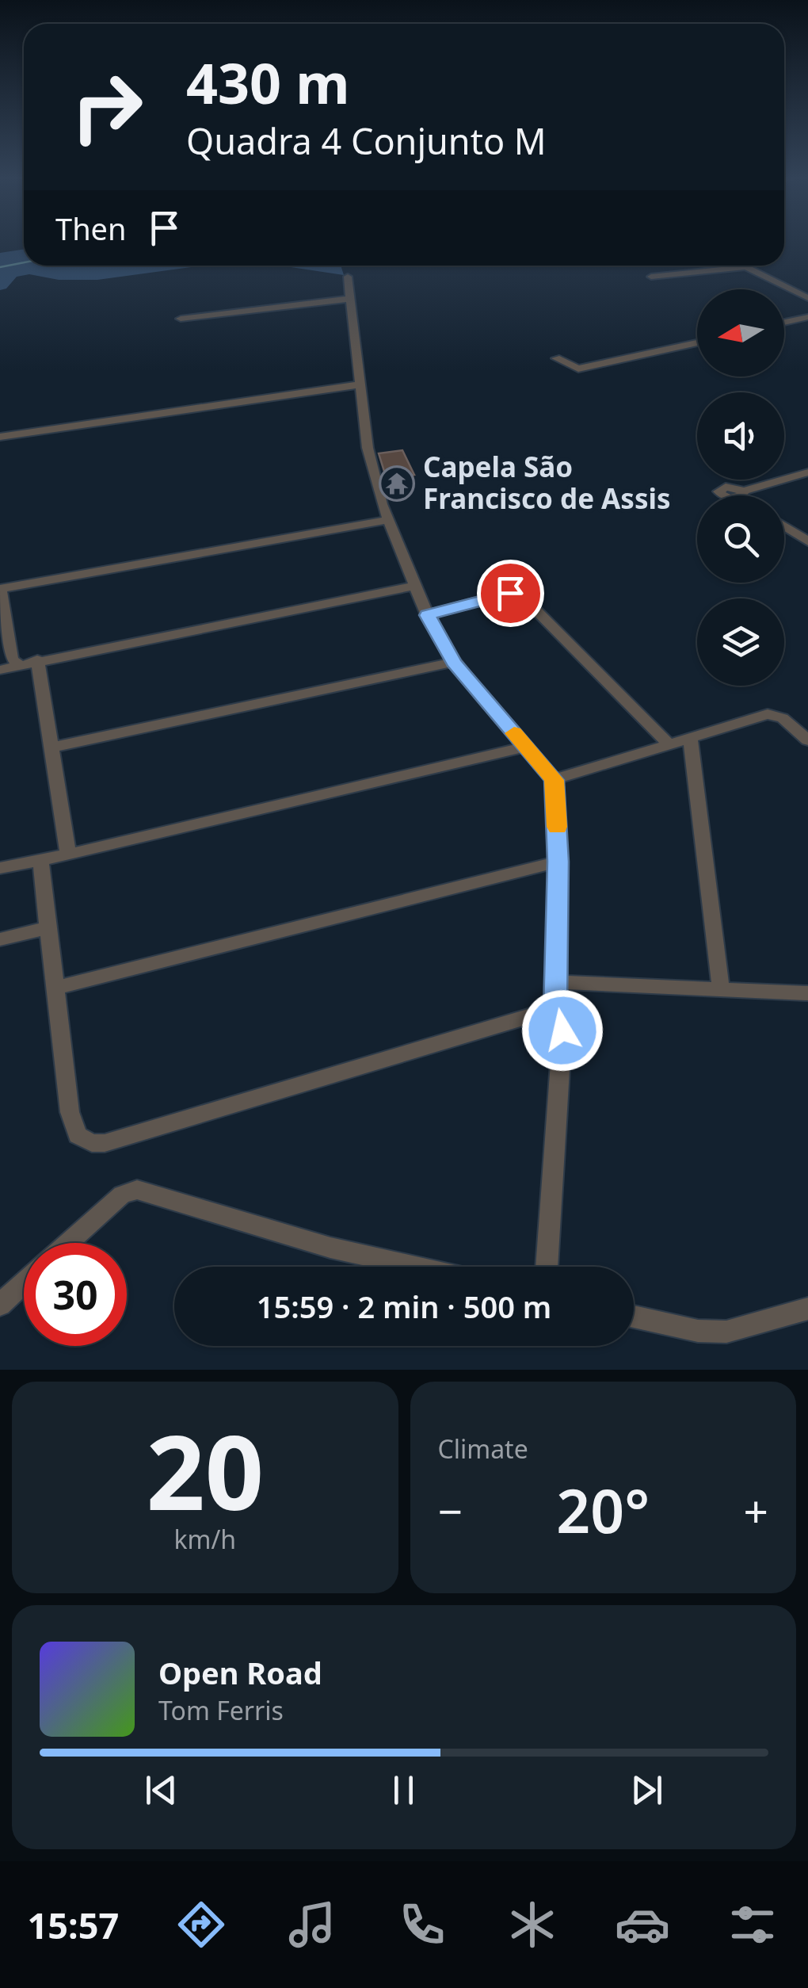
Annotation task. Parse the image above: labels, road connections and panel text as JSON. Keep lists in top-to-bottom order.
{
  "places": {
    "temple": ["Capela São Francisco de Assis"]
  },
  "north": "left",
  "page": {
    "turn": ["430 m", "Quadra 4 Conjunto M"],
    "then": "Then",
    "limit": "30",
    "trip": "15:59 · 2 min · 500 m",
    "tile": [
      ["20", "km/h"],
      "Climate"
    ],
    "heat": ["−", "20°", "+"],
    "song": ["Open Road", "Tom Ferris"],
    "tabs": "15:57"
  }
}
